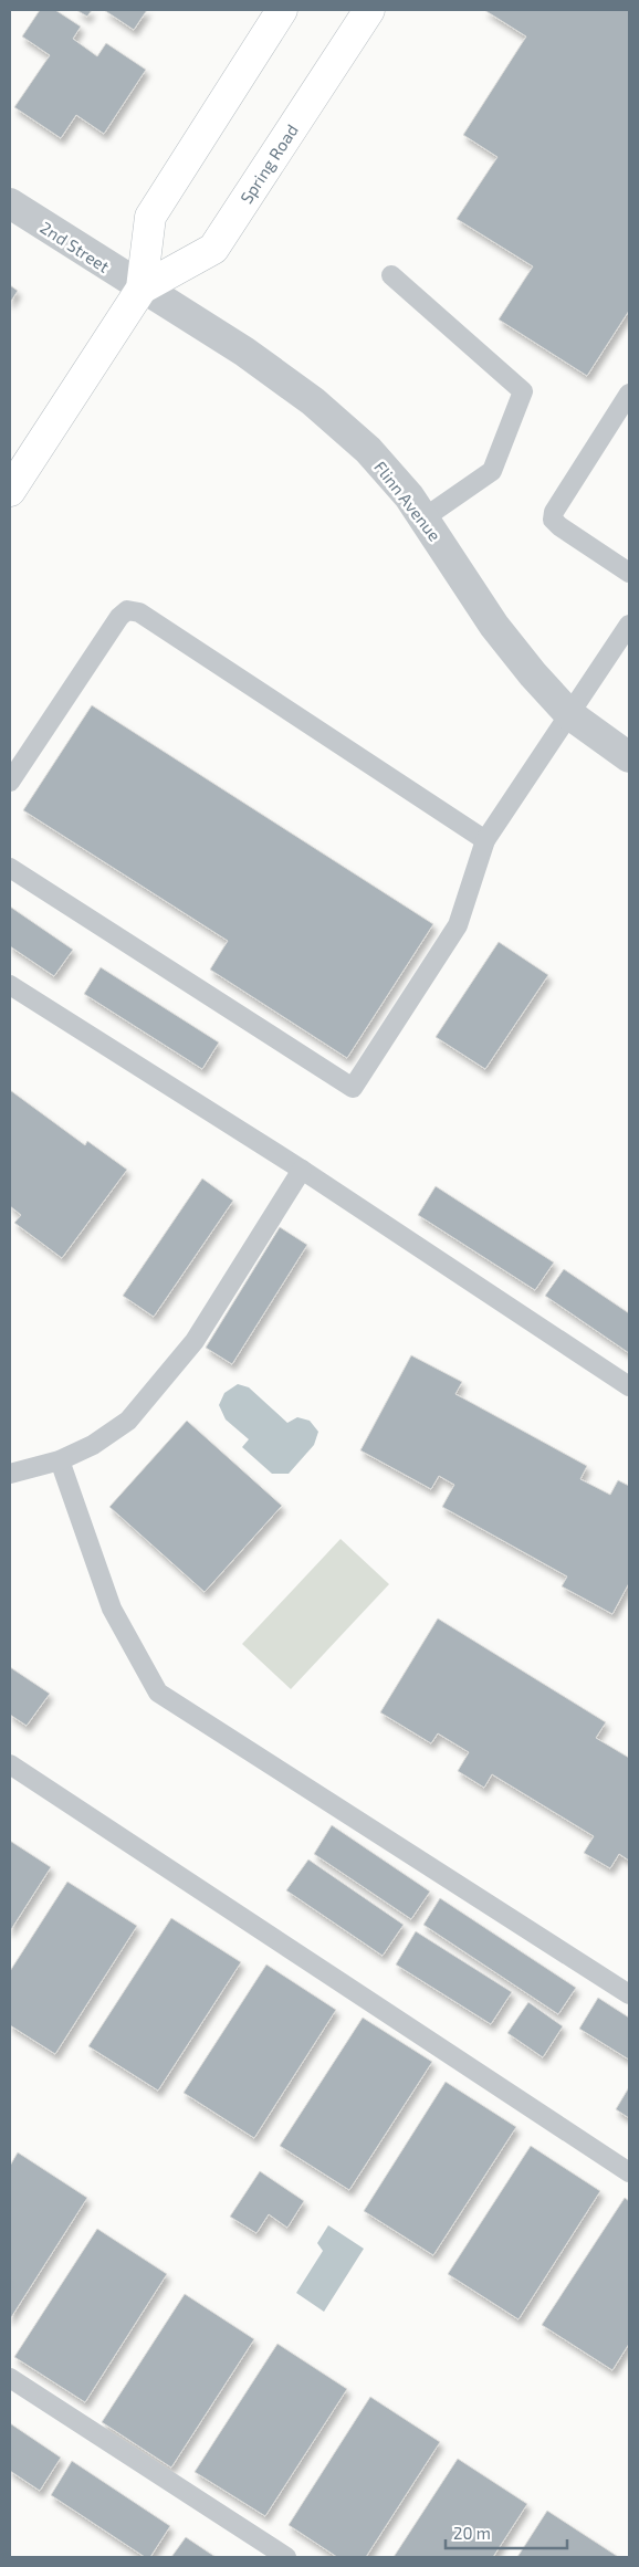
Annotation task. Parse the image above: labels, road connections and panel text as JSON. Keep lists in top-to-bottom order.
{
  "streets": {
    "main road": ["Spring Road"],
    "street": ["2nd Street", "Flinn Avenue"]
  },
  "crossings": [
    ["Spring Road", "2nd Street"],
    ["Spring Road", "Flinn Avenue"],
    ["2nd Street", "Flinn Avenue"]
  ],
  "scale_bar": "20 m"
}
